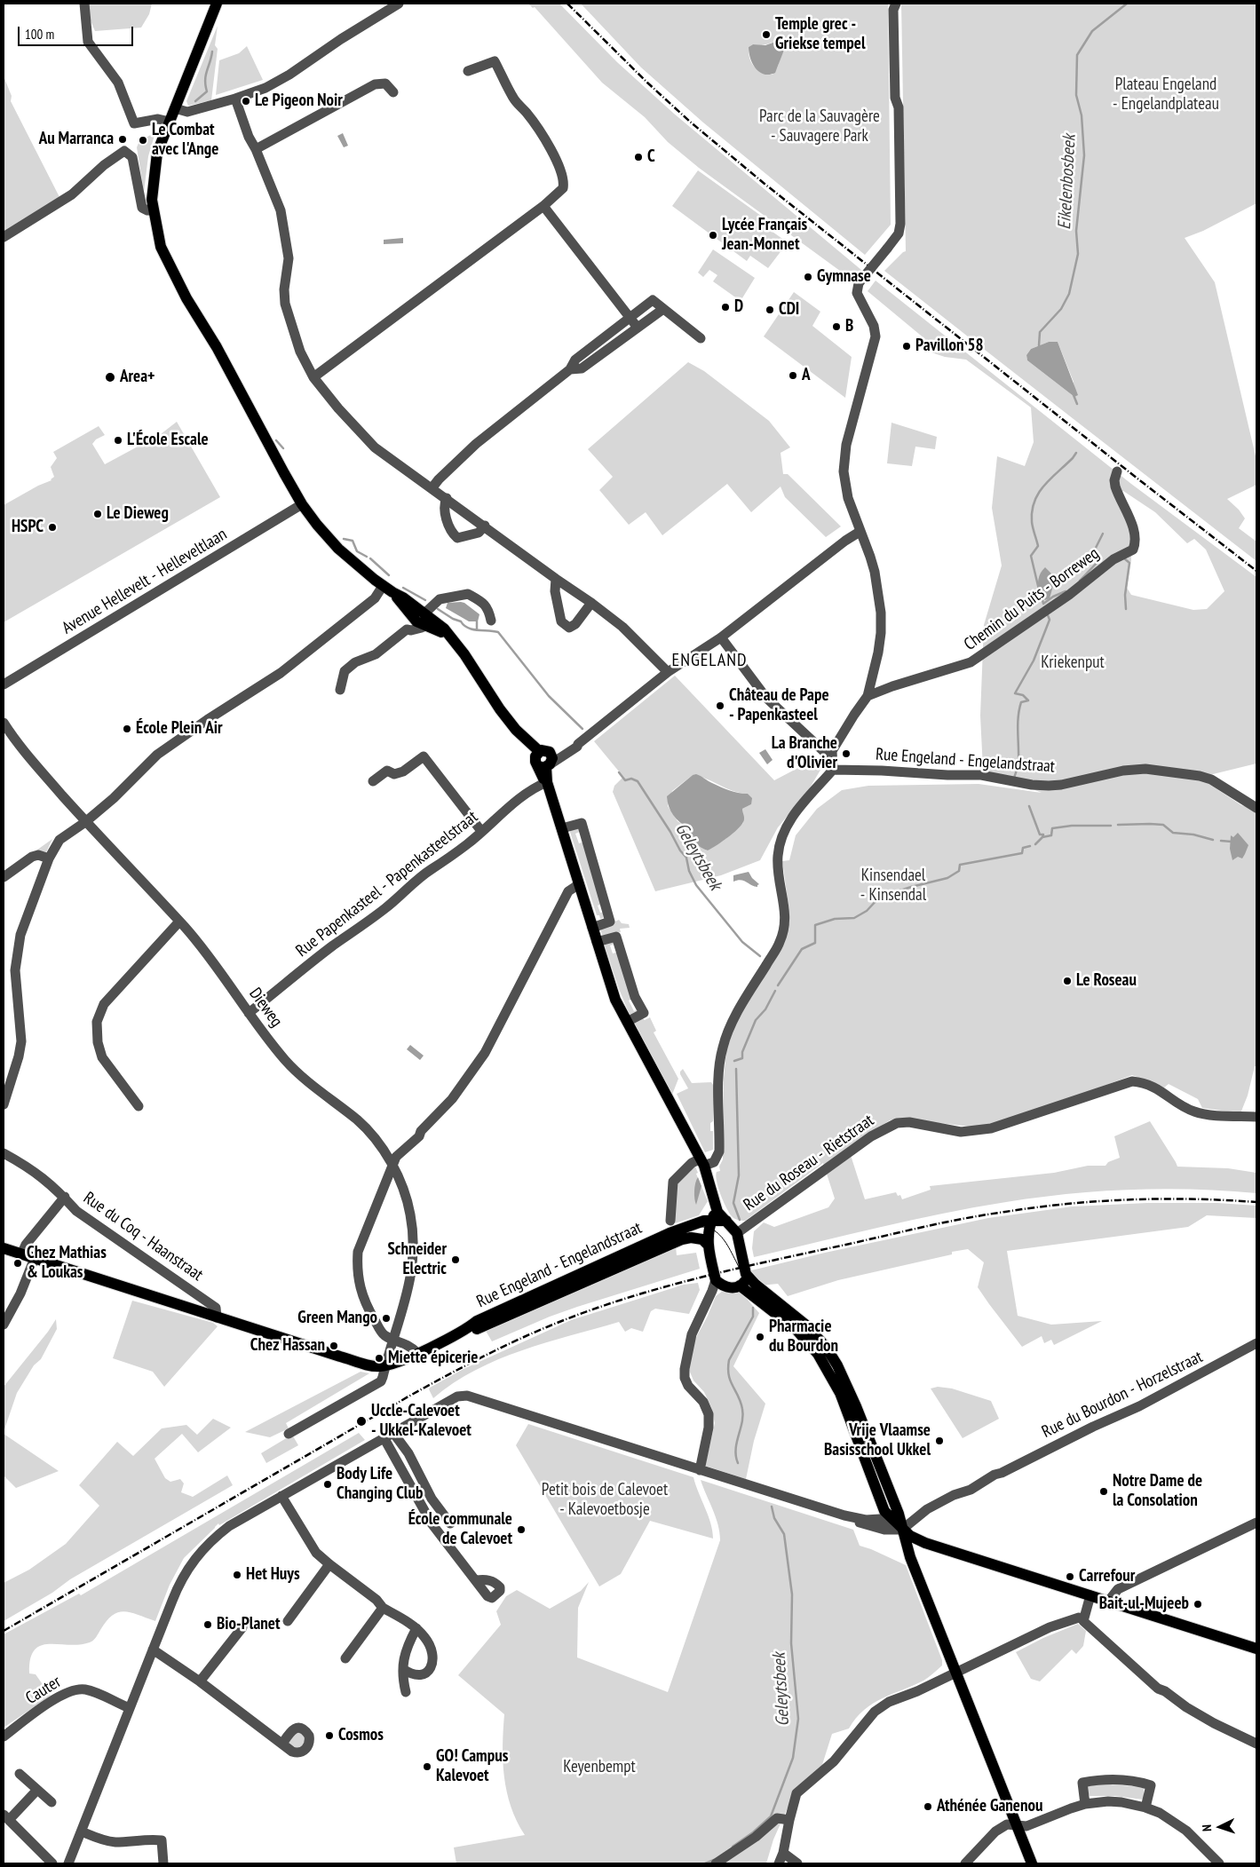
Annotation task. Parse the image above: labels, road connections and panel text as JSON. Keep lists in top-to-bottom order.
{
  "streets": {
    "main road": ["Rue Engeland - Engelandstraat"],
    "street": [
      "Avenue Hellevelt - Helleveltlaan",
      "Chemin du Puits - Borreweg",
      "Rue Papenkasteel - Papenkasteelstraat",
      "Dieweg",
      "Rue du Roseau - Rietstraat",
      "Rue du Coq - Haanstraat",
      "Rue du Bourdon - Horzelstraat",
      "Cauter"
    ]
  },
  "crossings": [
    ["Rue Engeland - Engelandstraat", "Dieweg"],
    ["Rue Papenkasteel - Papenkasteelstraat", "Dieweg"]
  ],
  "districts": ["ENGELAND"],
  "water": ["Eikelenbosbeek", "Geleytsbeek"],
  "parks": [
    "Plateau Engeland - Engelandplateau",
    "Parc de la Sauvagère - Sauvagere Park",
    "Kriekenput",
    "Kinsendael - Kinsendal",
    "Petit bois de Calevoet - Kalevoetbosje",
    "Keyenbempt"
  ],
  "places": [
    "Temple grec - Griekse tempel",
    "Le Pigeon Noir",
    "Au Marranca",
    "Le Combat avec l'Ange",
    "C",
    "Lycée Français Jean-Monnet",
    "Gymnase",
    "D",
    "CDI",
    "B",
    "Pavillon 58",
    "A",
    "Area+",
    "L'École Escale",
    "Le Dieweg",
    "HSPC",
    "Château de Pape - Papenkasteel",
    "École Plein Air",
    "La Branche d'Olivier",
    "Le Roseau",
    "Schneider Electric",
    "Chez Mathias & Loukas",
    "Green Mango",
    "Pharmacie du Bourdon",
    "Chez Hassan",
    "Miette épicerie",
    "Uccle-Calevoet - Ukkel-Kalevoet",
    "Vrije Vlaamse Basisschool Ukkel",
    "Body Life Changing Club",
    "Notre Dame de la Consolation",
    "École communale de Calevoet",
    "Het Huys",
    "Carrefour",
    "Bait-ul-Mujeeb",
    "Bio-Planet",
    "Cosmos",
    "GO! Campus Kalevoet",
    "Athénée Ganenou"
  ],
  "scale_bar": "100 m",
  "north": "left"
}
